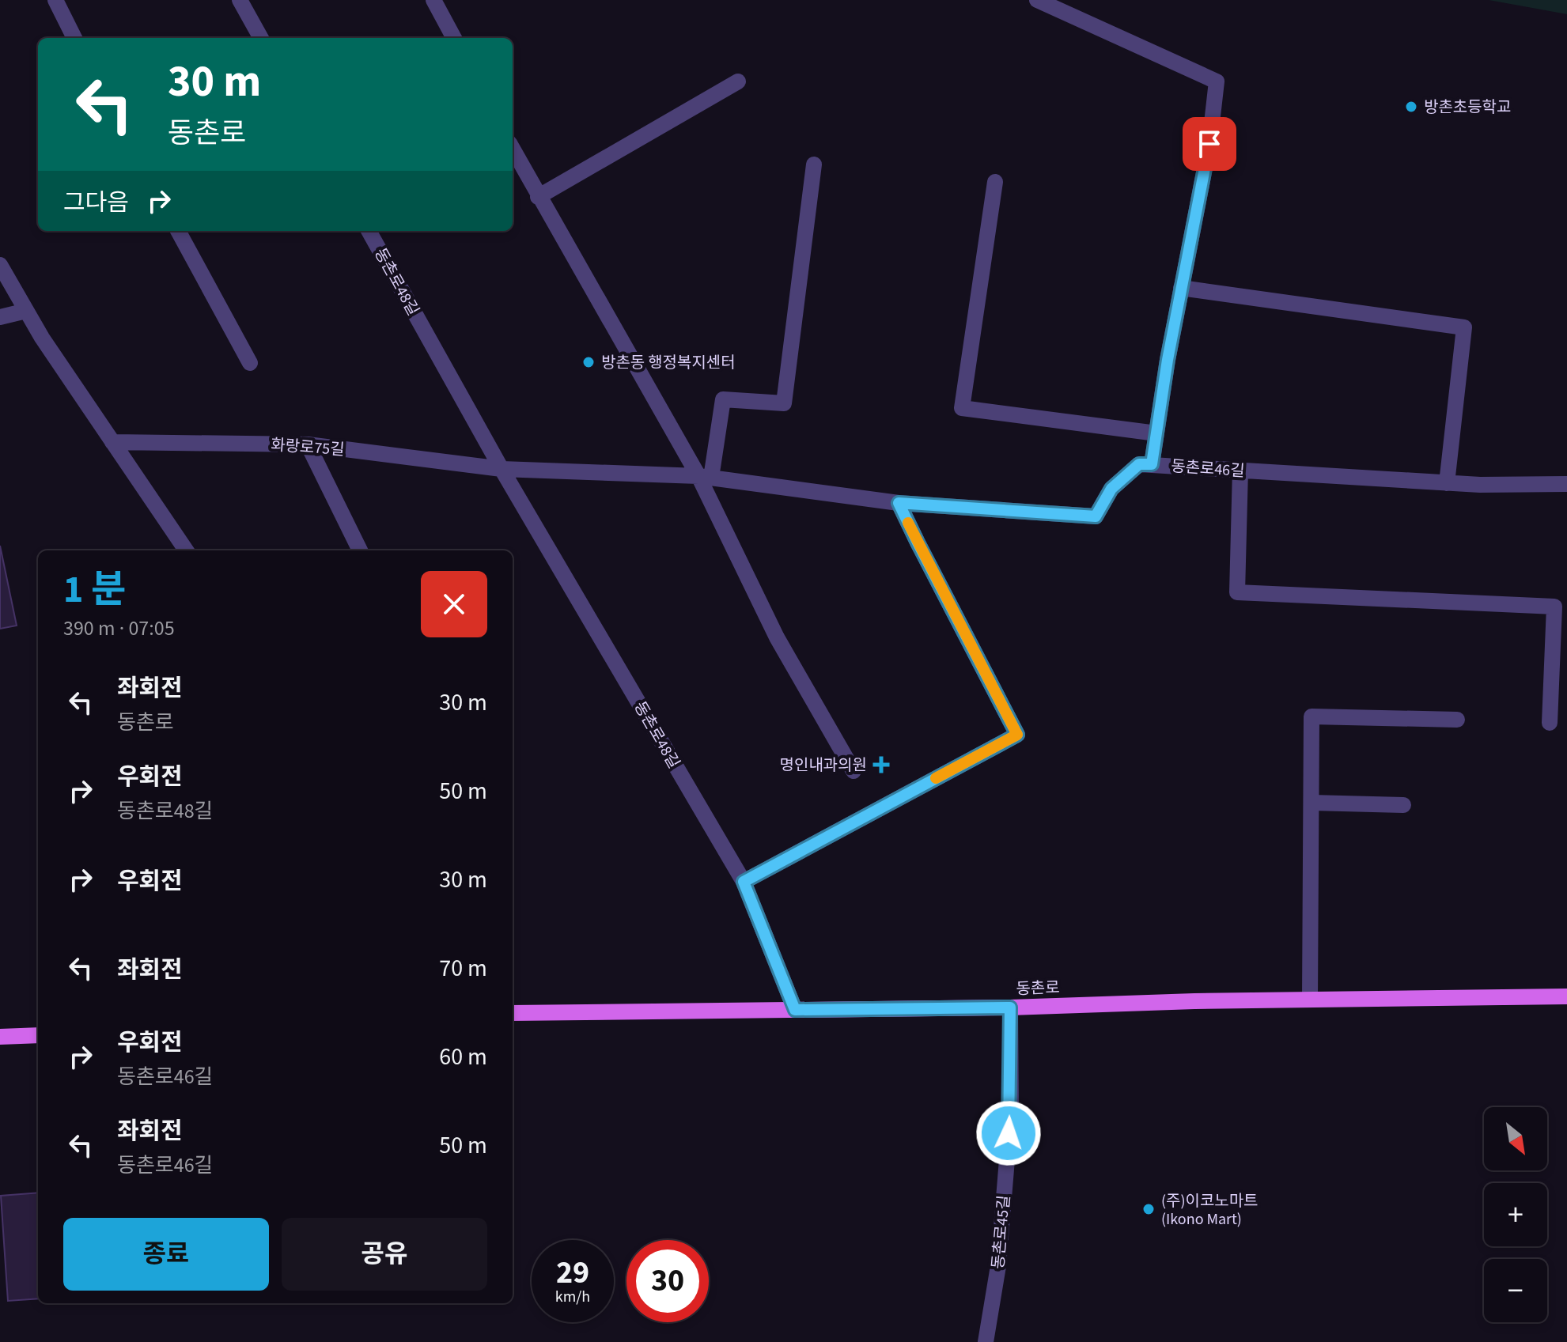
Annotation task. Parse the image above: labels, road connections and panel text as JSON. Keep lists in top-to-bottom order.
{
  "streets": {
    "main road": ["동촌로"],
    "street": [
      "동촌로48길",
      "화랑로75길",
      "동촌로46길",
      "동촌로45길"
    ]
  },
  "crossings": [
    ["동촌로48길", "화랑로75길"],
    ["동촌로48길", "동촌로"],
    ["동촌로", "동촌로45길"]
  ],
  "places": {
    "other": ["방촌초등학교", "방촌동 행정복지센터", "(주)이코노마트 (Ikono Mart)"],
    "health": ["명인내과의원"]
  },
  "north": "bottom right",
  "page": {
    "turn": ["30 m", "동촌로"],
    "then": "그다음",
    "heading": ["1 분", "390 m · 07:05"],
    "list": [
      {
        "name": "좌회전",
        "note": "동촌로",
        "value": "30 m"
      },
      {
        "name": "우회전",
        "note": "동촌로48길",
        "value": "50 m"
      },
      {
        "name": "우회전",
        "value": "30 m"
      },
      {
        "name": "좌회전",
        "value": "70 m"
      },
      {
        "name": "우회전",
        "note": "동촌로46길",
        "value": "60 m"
      },
      {
        "name": "좌회전",
        "note": "동촌로46길",
        "value": "50 m"
      }
    ],
    "map_buttons": ["+", "−"],
    "buttons": ["종료", "공유"],
    "speed": "29 km/h",
    "limit": "30"
  }
}
